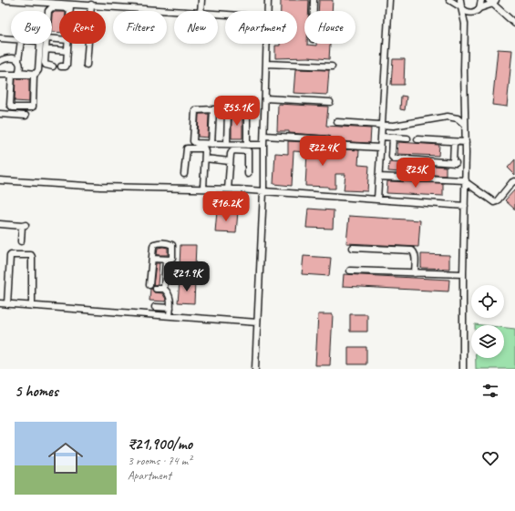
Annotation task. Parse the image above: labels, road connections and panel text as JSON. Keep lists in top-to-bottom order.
{
  "page": {
    "chip": [
      "Buy",
      "Rent",
      "Filters",
      "New",
      "Apartment",
      "House"
    ],
    "price": [
      "₹55.1K",
      "₹22.4K",
      "₹25K",
      "₹16.2K",
      "₹21.9K"
    ],
    "heading": "5 homes",
    "list": [
      {
        "name": "₹21,900/mo",
        "note": "3 rooms · 74 m² · Apartment"
      }
    ]
  }
}
